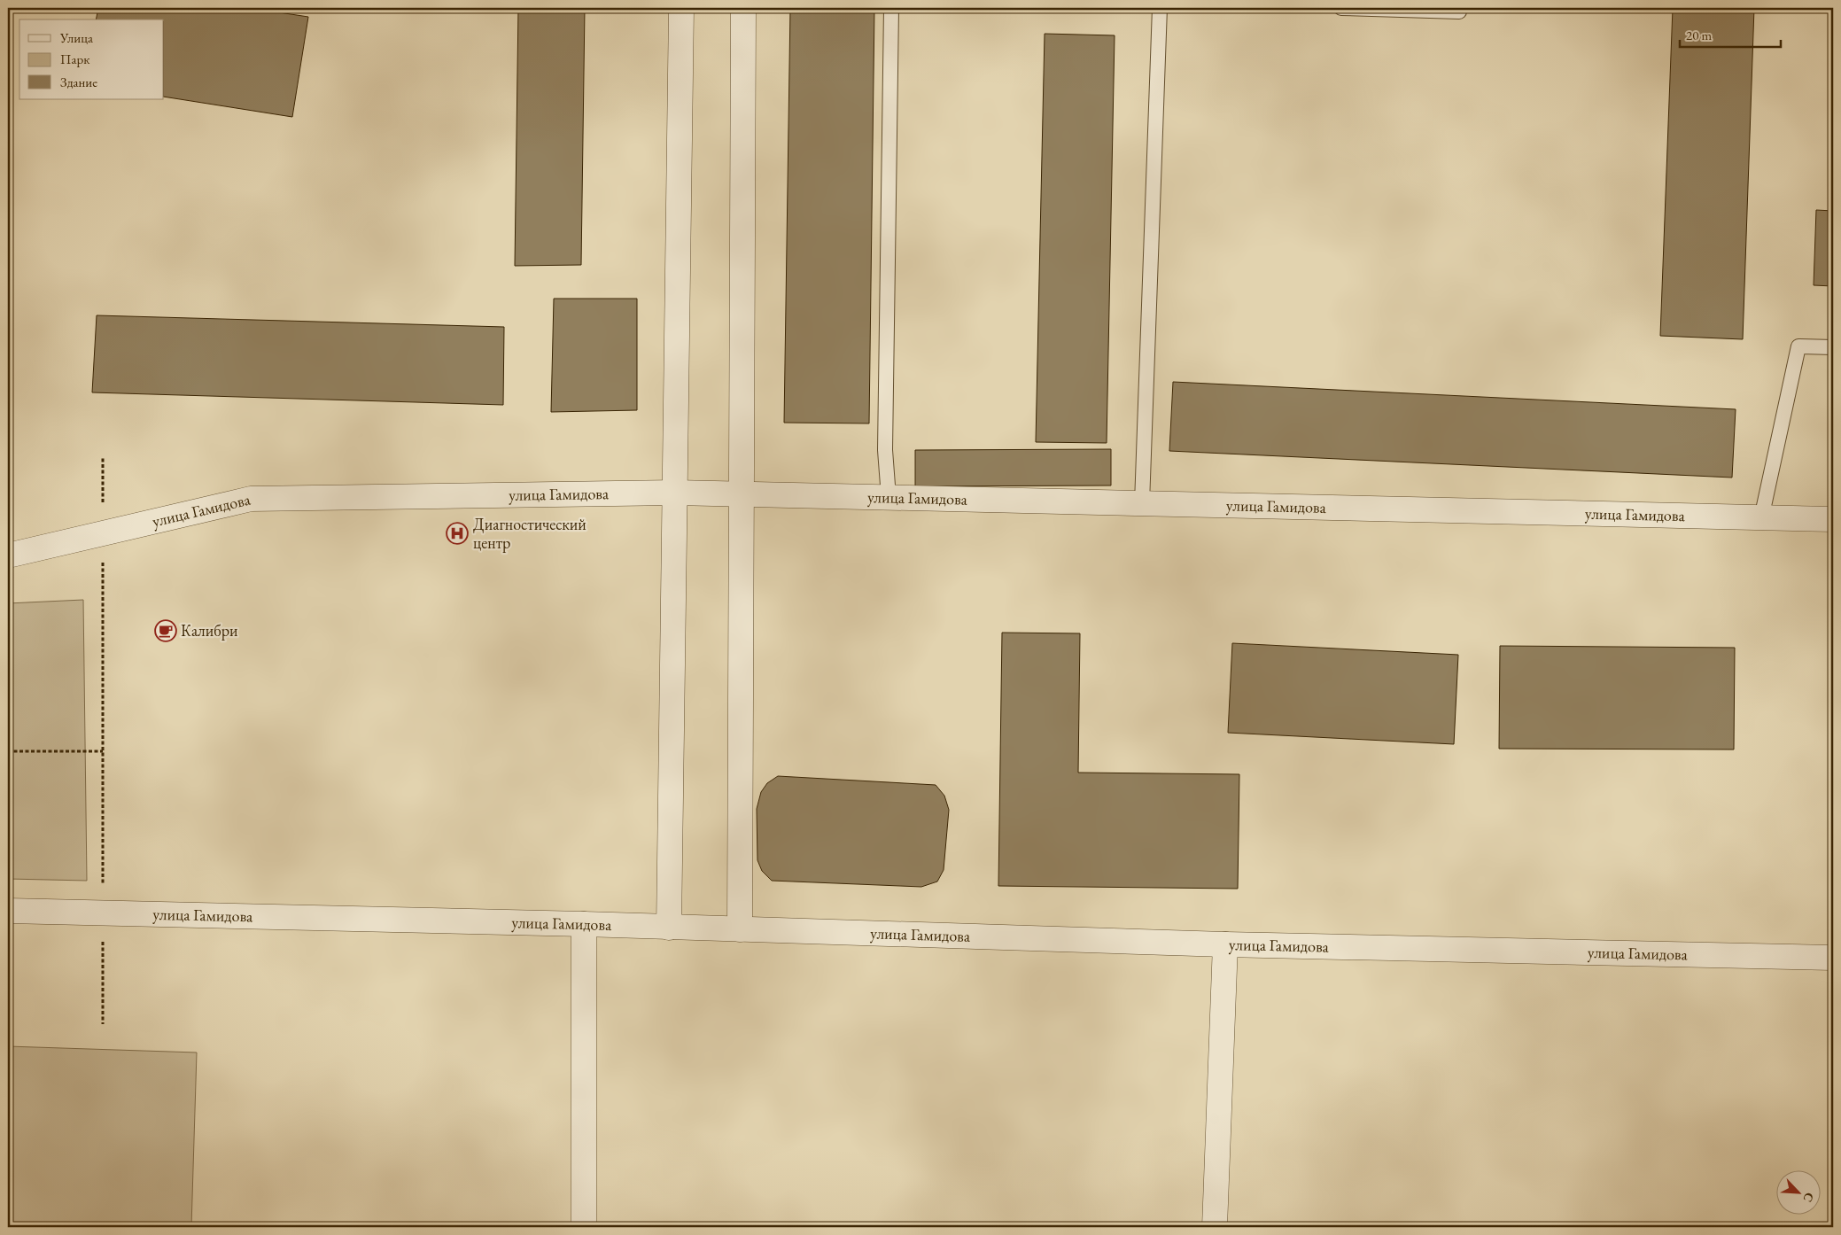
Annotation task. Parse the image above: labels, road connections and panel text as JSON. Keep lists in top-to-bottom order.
{
  "streets": {
    "street": ["улица Гамидова"]
  },
  "places": {
    "hospital": ["Диагностический центр"],
    "cafe": ["Калибри"]
  },
  "legend": ["Улица", "Парк", "Здание"],
  "scale_bar": "20 m",
  "north": "bottom right"
}
